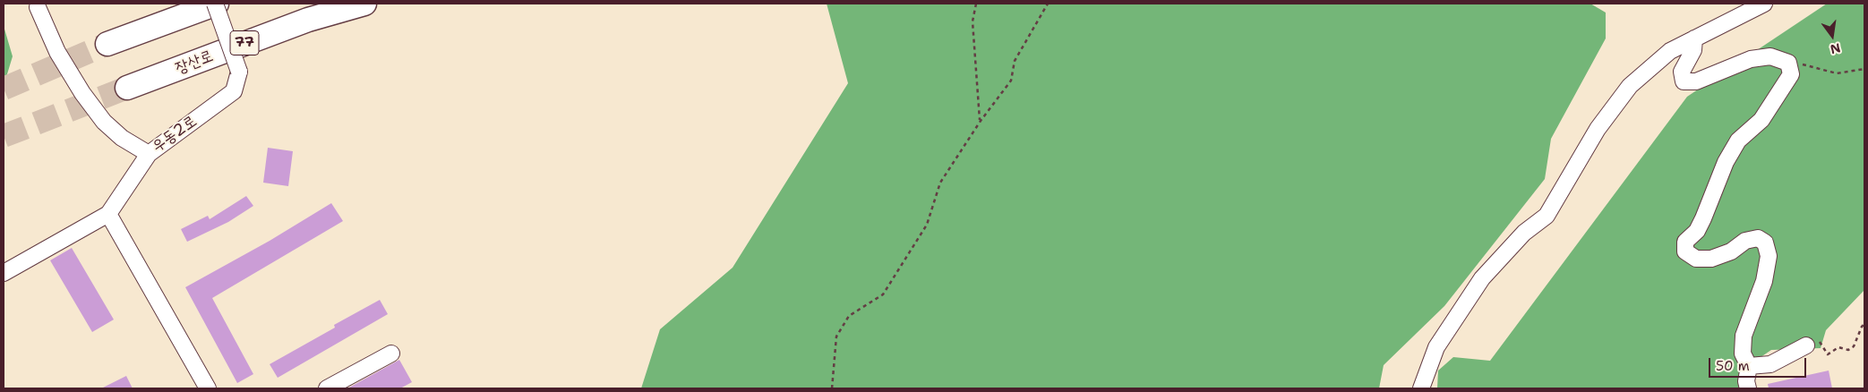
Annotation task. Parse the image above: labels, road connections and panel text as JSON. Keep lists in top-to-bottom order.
{
  "streets": {
    "highway": ["77", "장산로"],
    "street": ["우동2로"]
  },
  "scale_bar": "50 m",
  "north": "bottom"
}
